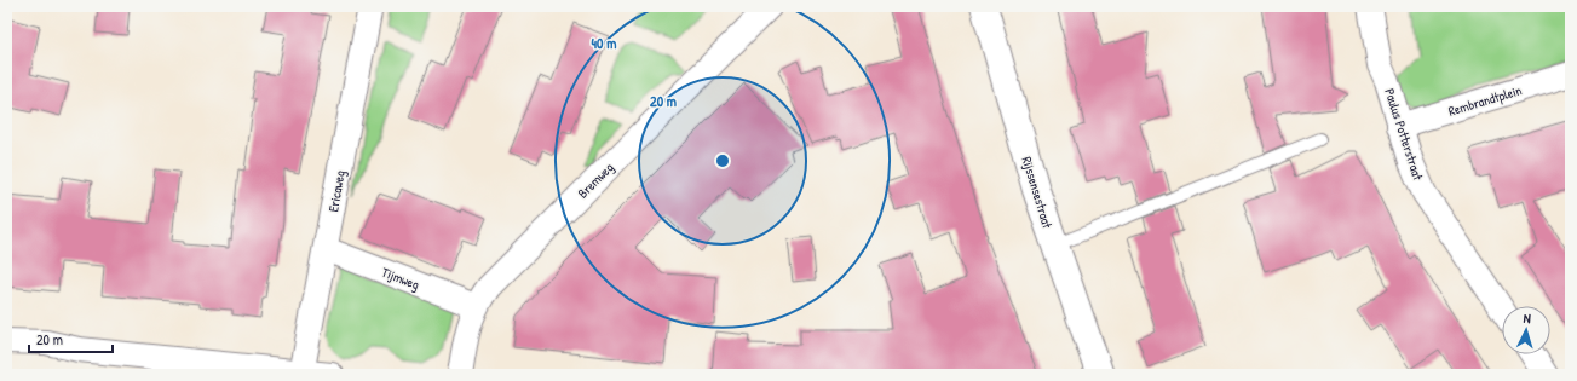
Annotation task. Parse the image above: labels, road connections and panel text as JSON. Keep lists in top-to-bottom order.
{
  "streets": {
    "main road": ["Rijssensestraat"],
    "street": [
      "Rembrandtplein",
      "Paulus Potterstraat",
      "Bremweg",
      "Ericaweg",
      "Tijmweg"
    ]
  },
  "crossings": [
    ["Rembrandtplein", "Paulus Potterstraat"],
    ["Bremweg", "Tijmweg"],
    ["Ericaweg", "Tijmweg"]
  ],
  "scale_bar": "20 m",
  "north": "top",
  "rings": ["40 m", "20 m"]
}
